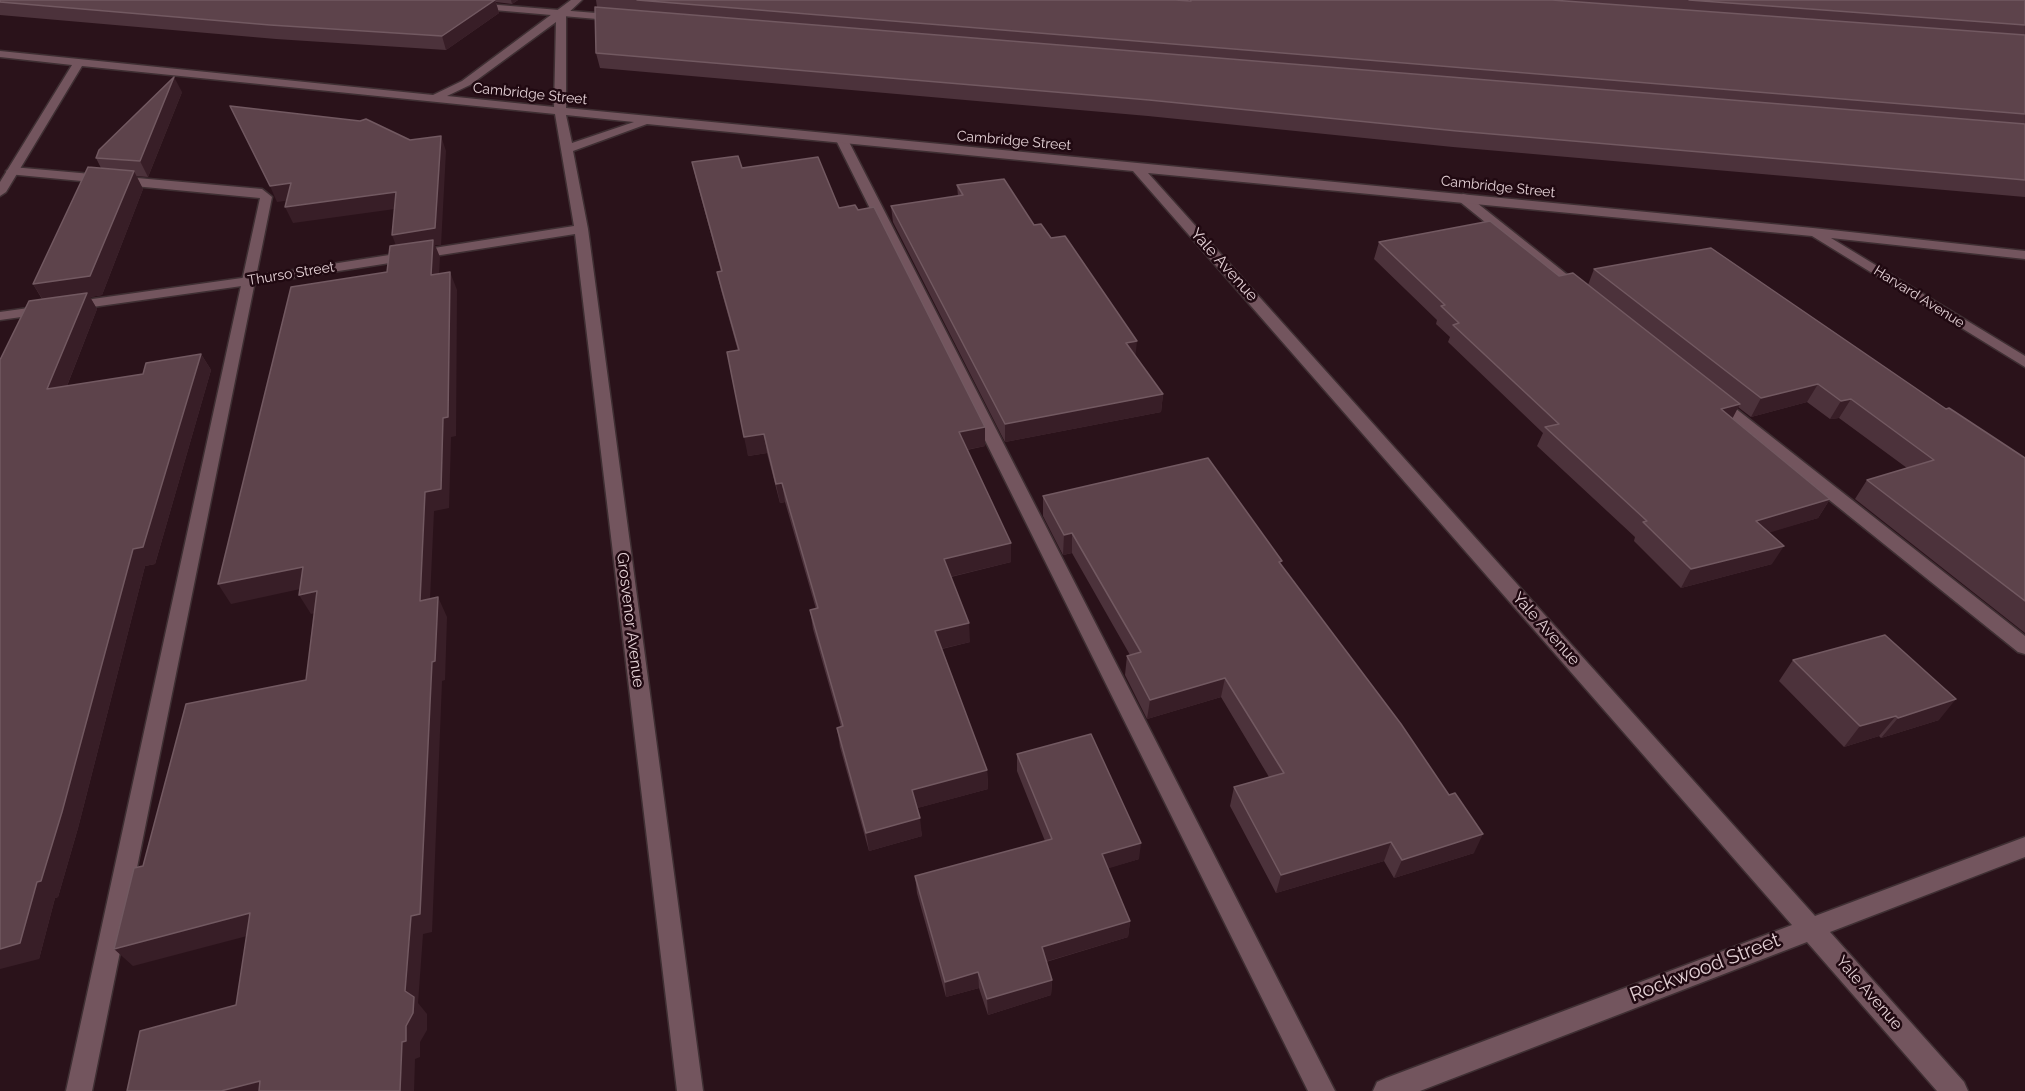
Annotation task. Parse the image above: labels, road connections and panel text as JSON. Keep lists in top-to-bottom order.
{
  "streets": {
    "street": [
      "Cambridge Street",
      "Yale Avenue",
      "Thurso Street",
      "Harvard Avenue",
      "Grosvenor Avenue",
      "Rockwood Street"
    ]
  },
  "crossings": [
    ["Cambridge Street", "Yale Avenue"],
    ["Cambridge Street", "Harvard Avenue"],
    ["Cambridge Street", "Grosvenor Avenue"],
    ["Yale Avenue", "Rockwood Street"],
    ["Thurso Street", "Grosvenor Avenue"]
  ]
}
